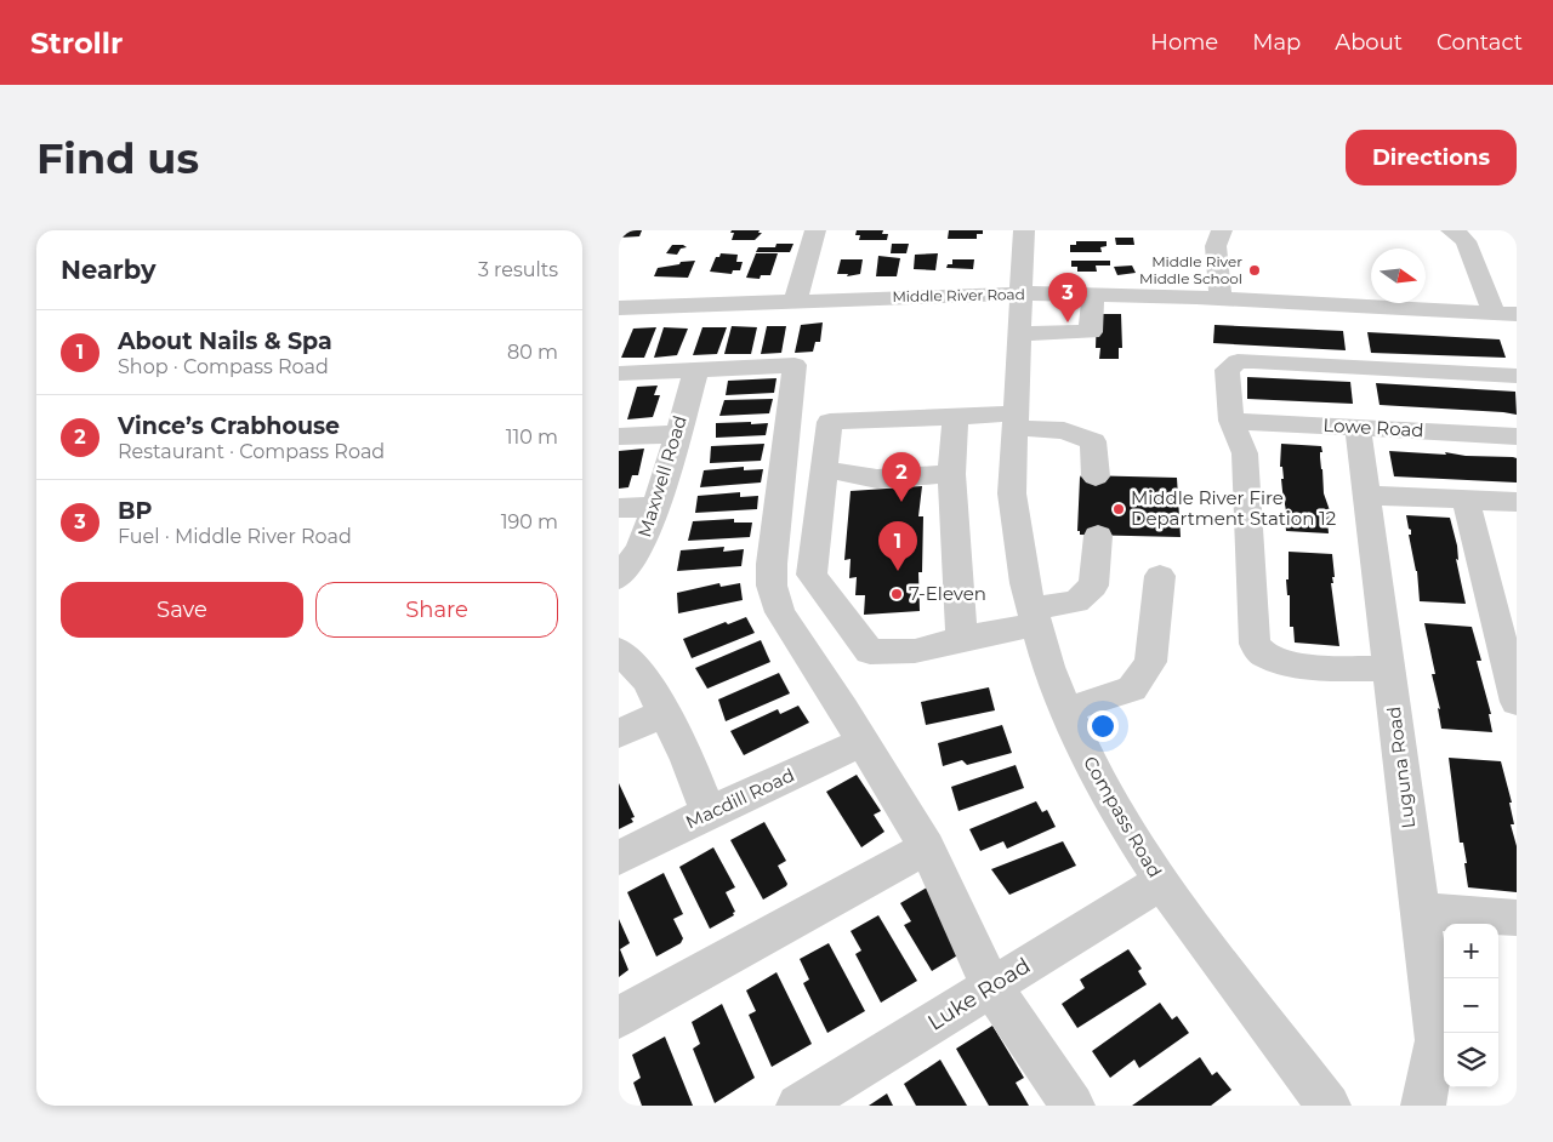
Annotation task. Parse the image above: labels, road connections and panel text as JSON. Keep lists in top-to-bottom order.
{
  "streets": {
    "street": [
      "Middle River Road",
      "Lowe Road",
      "Maxwell Road",
      "Luguna Road",
      "Macdill Road",
      "Compass Road",
      "Luke Road"
    ]
  },
  "crossings": [
    ["Middle River Road", "Compass Road"],
    ["Lowe Road", "Luguna Road"],
    ["Compass Road", "Luke Road"]
  ],
  "places": ["Middle River Middle School", "Middle River Fire Department Station 12", "7-Eleven"],
  "north": "right",
  "page": {
    "header": "Strollr",
    "nav": [
      "Home",
      "Map",
      "About",
      "Contact"
    ],
    "buttons": [
      "Directions",
      ["Save", "Share"]
    ],
    "title": "Find us",
    "heading": ["Nearby", "3 results"],
    "pins": ["3", "2", "1"],
    "list": [
      {
        "mark": "1",
        "name": "About Nails & Spa",
        "note": "Shop · Compass Road",
        "value": "80 m"
      },
      {
        "mark": "2",
        "name": "Vince’s Crabhouse",
        "note": "Restaurant · Compass Road",
        "value": "110 m"
      },
      {
        "mark": "3",
        "name": "BP",
        "note": "Fuel · Middle River Road",
        "value": "190 m"
      }
    ],
    "map_buttons": ["+", "−"]
  }
}
